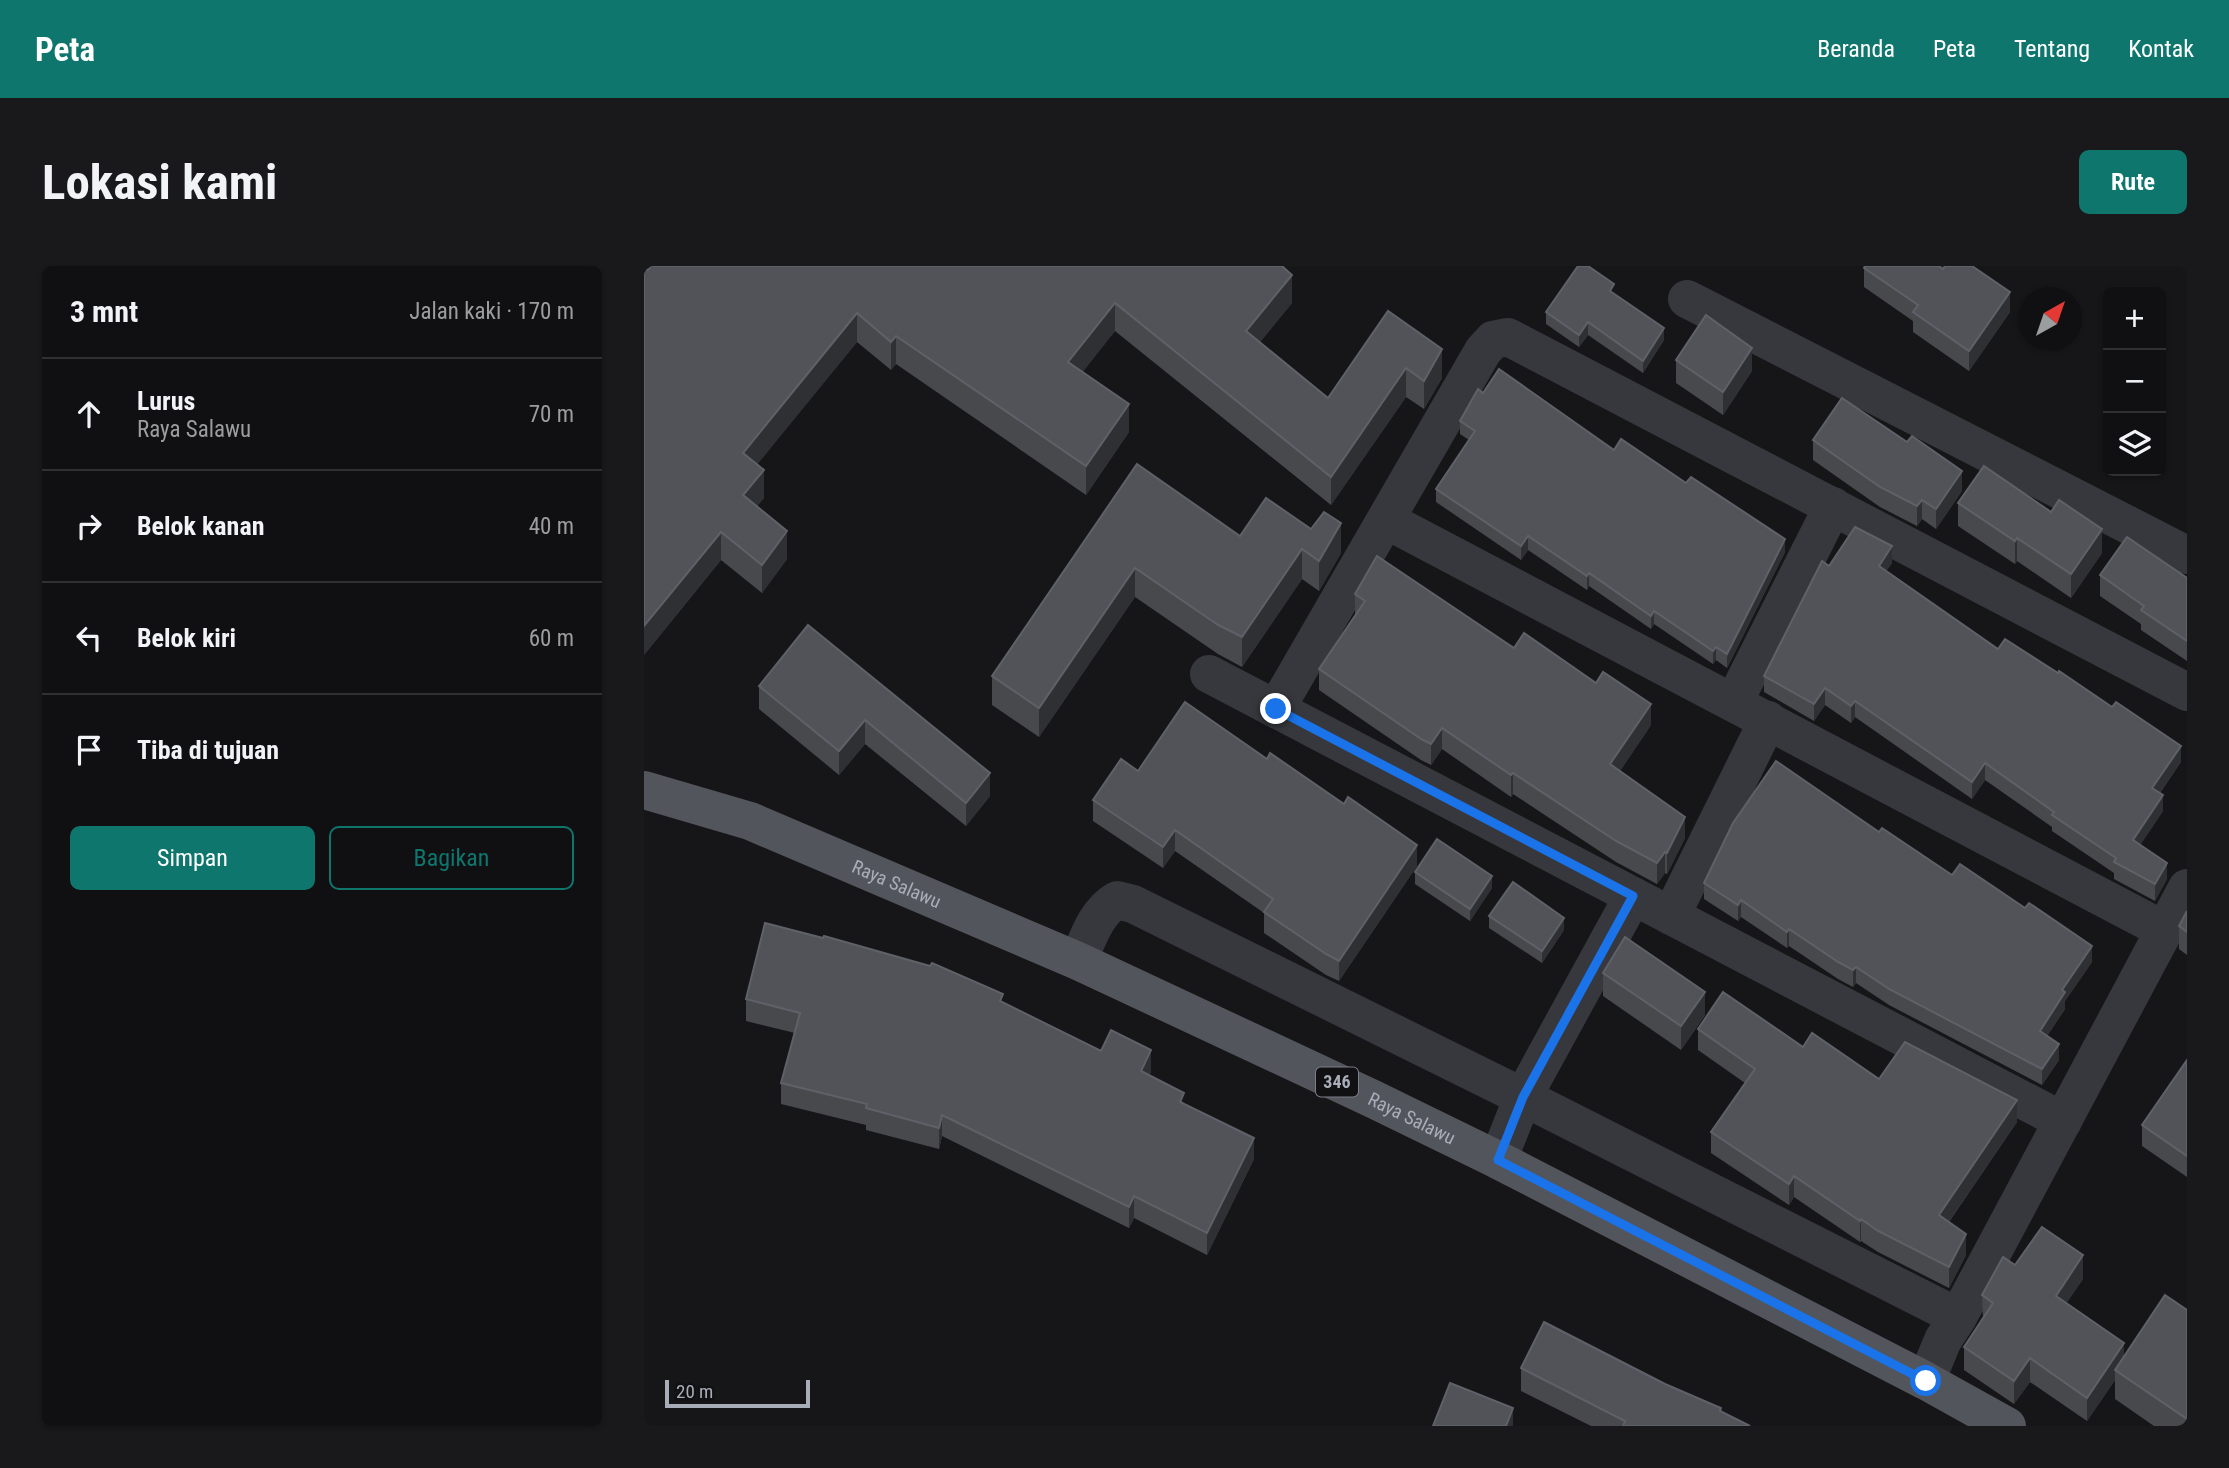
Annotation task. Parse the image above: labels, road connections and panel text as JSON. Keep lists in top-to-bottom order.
{
  "streets": {
    "main road": ["Raya Salawu", "346"]
  },
  "scale_bar": "20 m",
  "north": "top right",
  "page": {
    "header": "Peta",
    "nav": [
      "Beranda",
      "Peta",
      "Tentang",
      "Kontak"
    ],
    "buttons": [
      "Rute",
      ["Simpan", "Bagikan"]
    ],
    "title": "Lokasi kami",
    "heading": ["3 mnt", "Jalan kaki · 170 m"],
    "map_buttons": ["+", "−"],
    "list": [
      ["Lurus", "Raya Salawu", "70 m"],
      ["Belok kanan", "40 m"],
      ["Belok kiri", "60 m"],
      "Tiba di tujuan"
    ],
    "scale": "20 m"
  }
}
